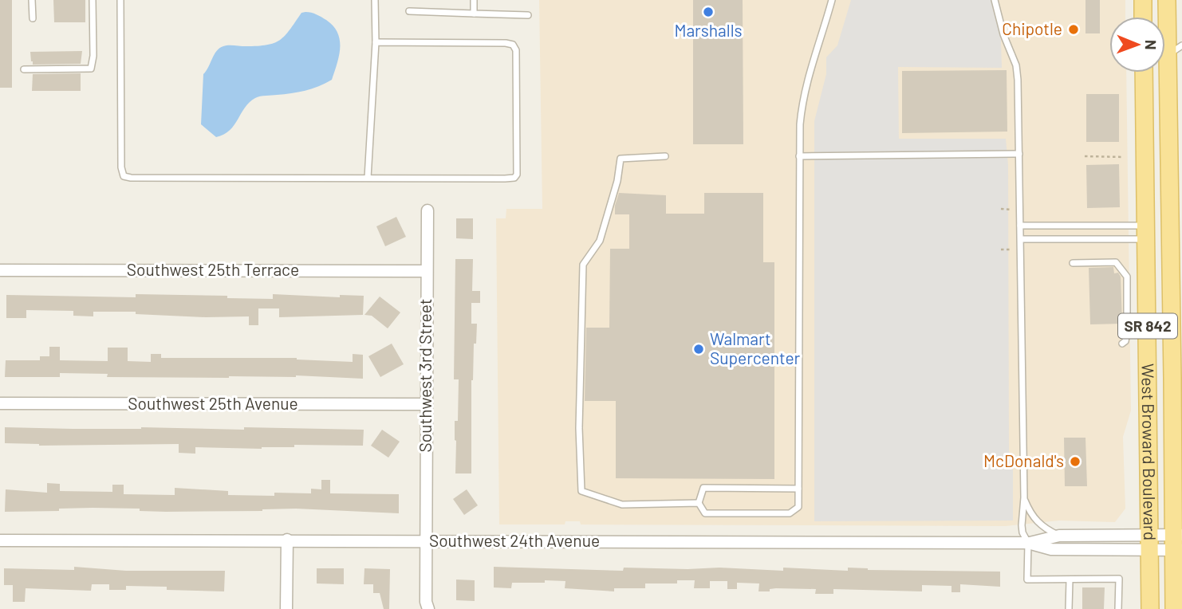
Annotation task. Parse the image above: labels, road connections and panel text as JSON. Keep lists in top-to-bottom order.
{
  "streets": {
    "main road": ["SR 842", "West Broward Boulevard"],
    "street": [
      "Southwest 25th Terrace",
      "Southwest 3rd Street",
      "Southwest 25th Avenue",
      "Southwest 24th Avenue"
    ]
  },
  "crossings": [
    ["Southwest 25th Terrace", "Southwest 3rd Street"],
    ["Southwest 3rd Street", "Southwest 25th Avenue"],
    ["Southwest 3rd Street", "Southwest 24th Avenue"],
    ["West Broward Boulevard", "Southwest 24th Avenue"]
  ],
  "places": [
    "Marshalls",
    "Chipotle",
    "Walmart Supercenter",
    "McDonald's"
  ],
  "north": "right"
}
